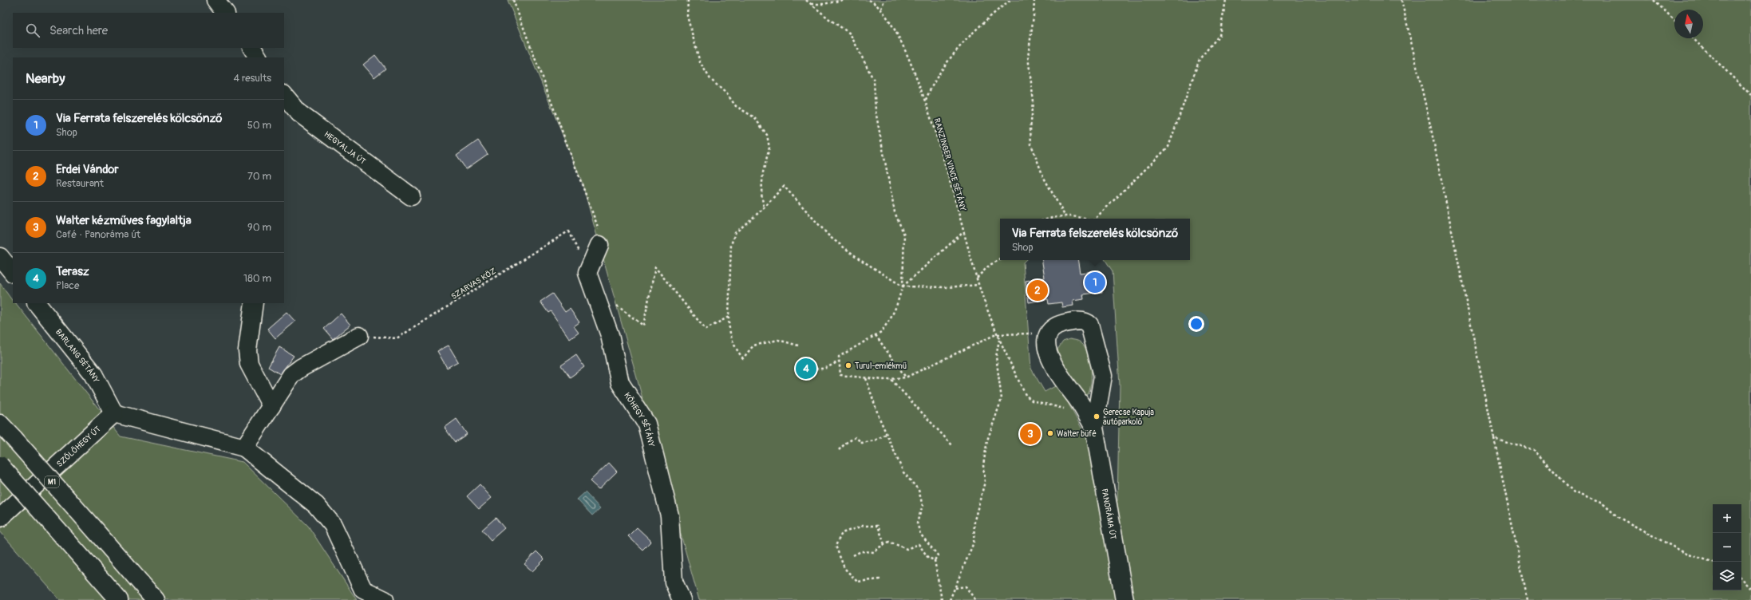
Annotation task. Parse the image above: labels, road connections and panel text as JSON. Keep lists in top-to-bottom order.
{
  "streets": {
    "main road": [
      "HEGYALJA ÚT",
      "BARLANG SÉTÁNY",
      "KŐHEGY SÉTÁNY",
      "SZŐLŐHEGY ÚT",
      "M1",
      "PANORÁMA ÚT"
    ],
    "path": ["RANZINGER VINCE SÉTÁNY", "SZARVAS KÖZ"]
  },
  "crossings": [
    ["BARLANG SÉTÁNY", "SZŐLŐHEGY ÚT"]
  ],
  "places": ["Turul-emlékmű", "Gerecse Kapuja autóparkoló", "Walter büfé"],
  "north": "top",
  "page": {
    "search": "Search here",
    "heading": ["Nearby", "4 results"],
    "list": [
      {
        "mark": "1",
        "name": "Via Ferrata felszerelés kölcsönző",
        "note": "Shop",
        "value": "50 m"
      },
      {
        "mark": "2",
        "name": "Erdei Vándor",
        "note": "Restaurant",
        "value": "70 m"
      },
      {
        "mark": "3",
        "name": "Walter kézműves fagylaltja",
        "note": "Café · Panoráma út",
        "value": "90 m"
      },
      {
        "mark": "4",
        "name": "Terasz",
        "note": "Place",
        "value": "180 m"
      }
    ],
    "popup": ["Via Ferrata felszerelés kölcsönző", "Shop"],
    "pins": [
      "1",
      "2",
      "4",
      "3"
    ],
    "map_buttons": ["+", "−"]
  }
}
